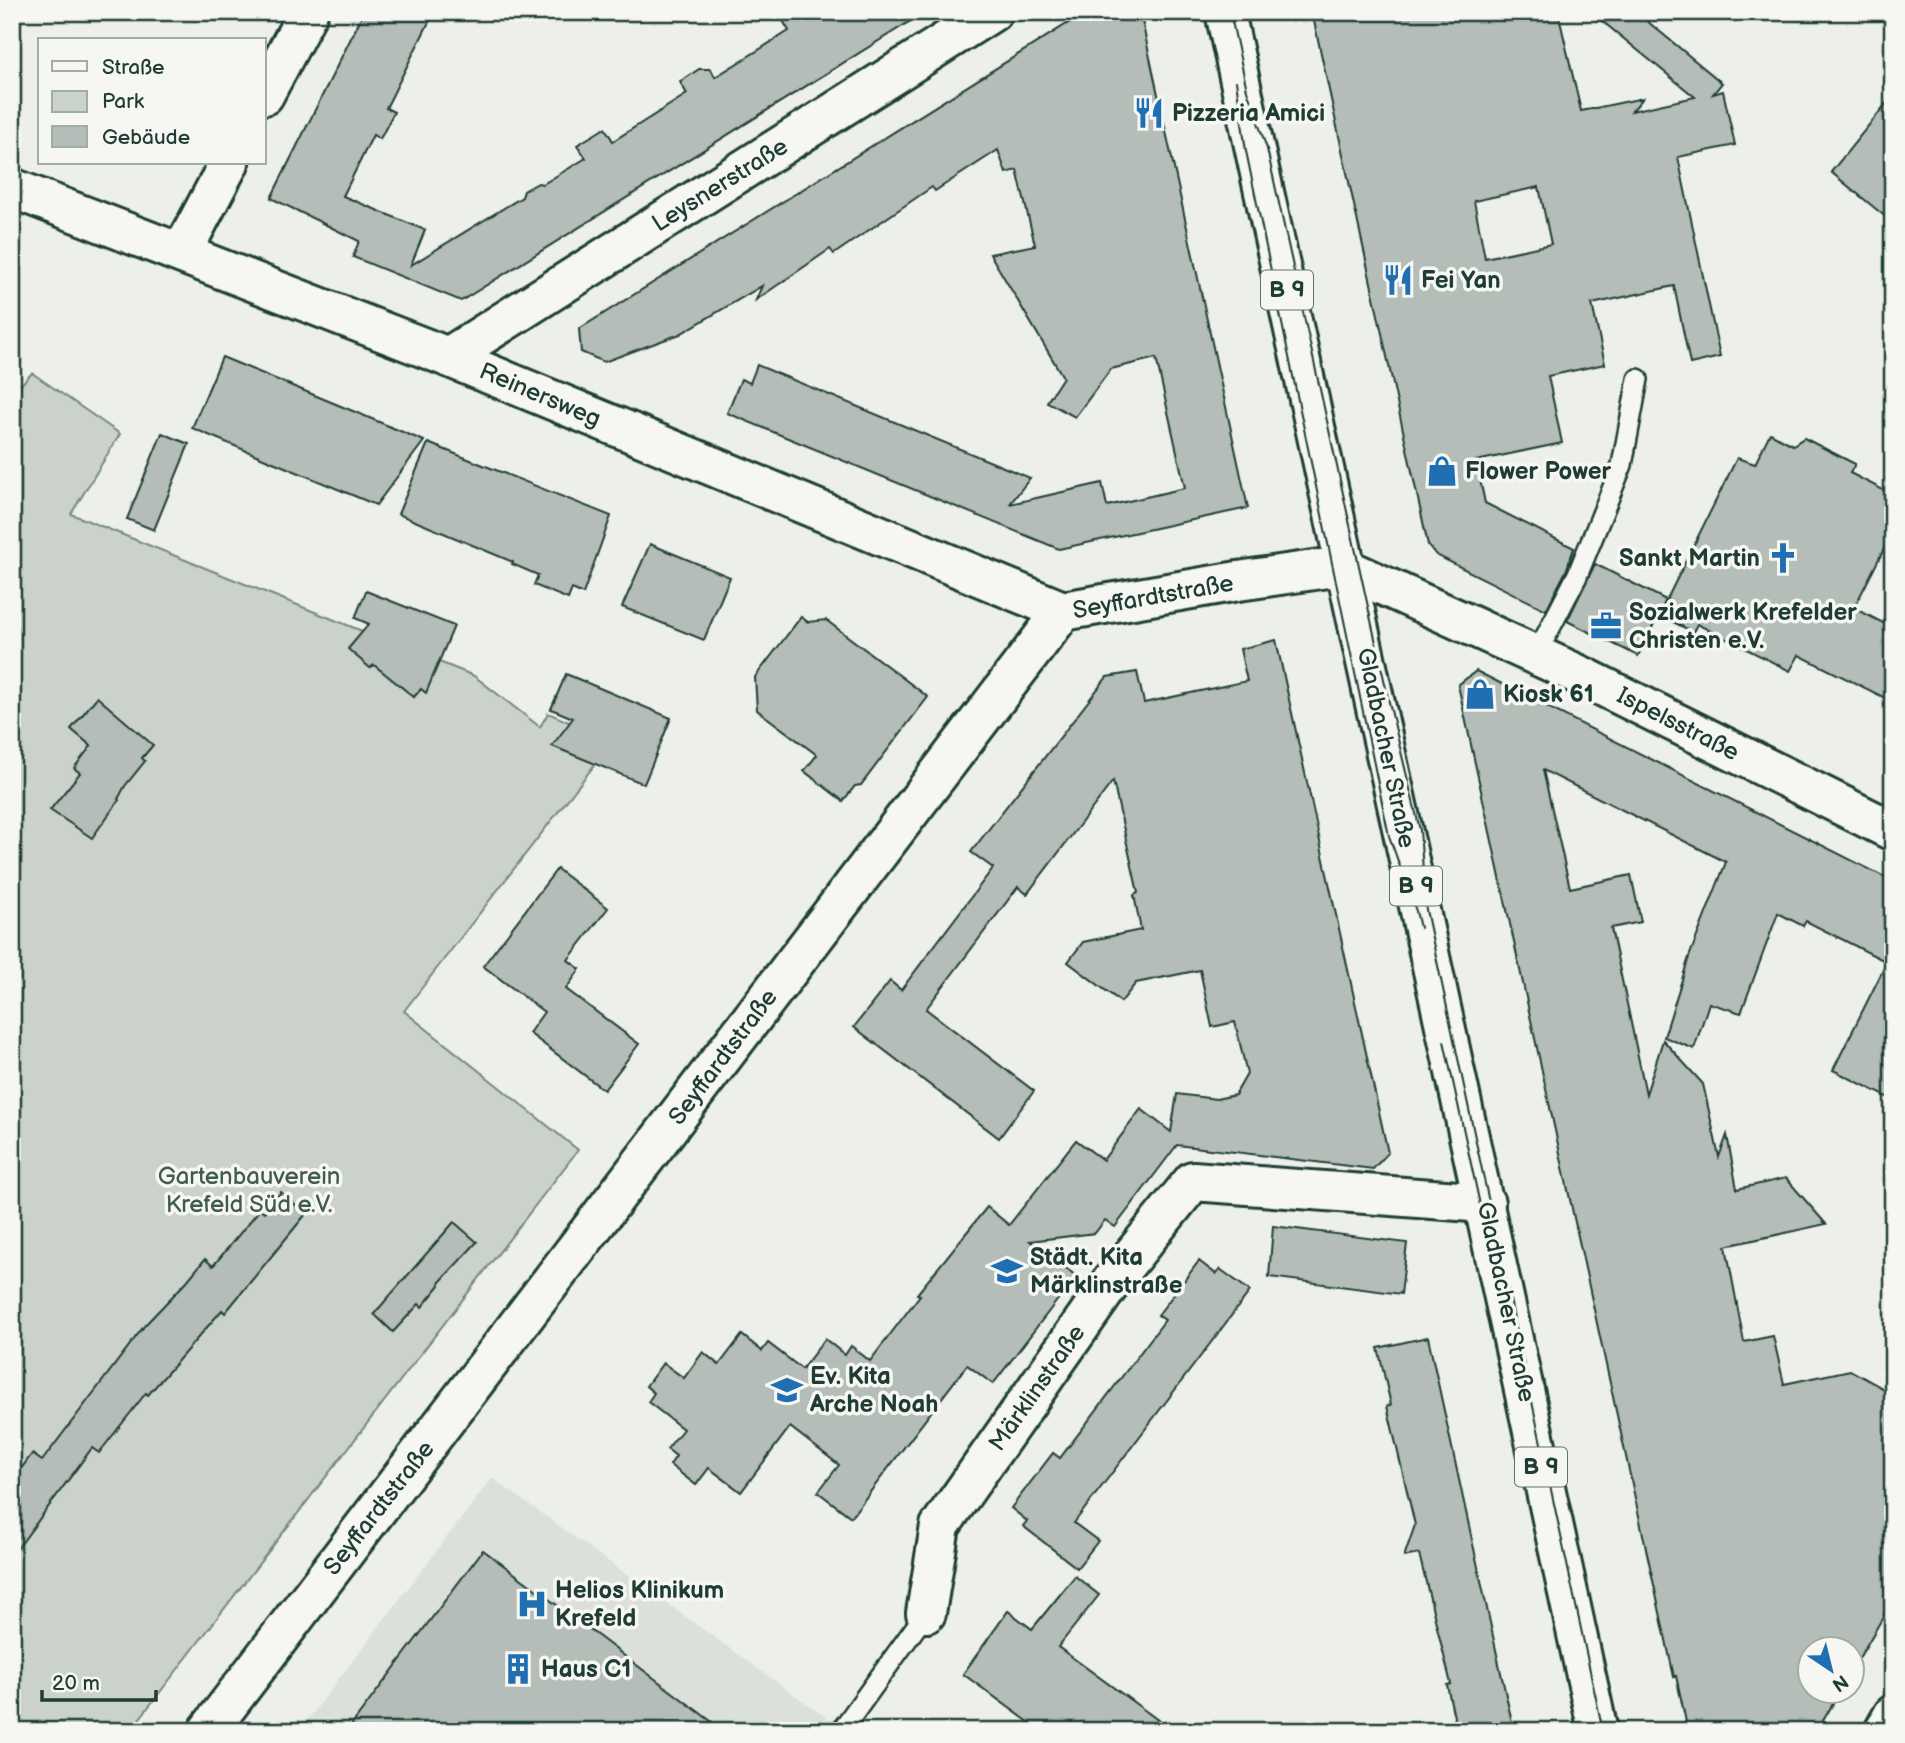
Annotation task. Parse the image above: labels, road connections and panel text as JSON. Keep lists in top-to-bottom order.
{
  "streets": {
    "street": [
      "Leysnerstraße",
      "B 9",
      "Reinersweg",
      "Seyffardtstraße",
      "Ispelsstraße",
      "Gladbacher Straße",
      "Märklinstraße"
    ]
  },
  "crossings": [
    ["Leysnerstraße", "Reinersweg"],
    ["Reinersweg", "Seyffardtstraße"],
    ["Seyffardtstraße", "Ispelsstraße"],
    ["Seyffardtstraße", "Gladbacher Straße"],
    ["Ispelsstraße", "Gladbacher Straße"],
    ["Gladbacher Straße", "Märklinstraße"]
  ],
  "parks": ["Gartenbauverein Krefeld Süd e.V."],
  "places": {
    "restaurant": ["Pizzeria Amici", "Fei Yan"],
    "shop": ["Flower Power", "Kiosk 61"],
    "church": ["Sankt Martin"],
    "office": ["Sozialwerk Krefelder Christen e.V."],
    "school or university": ["Städt. Kita Märklinstraße", "Ev. Kita Arche Noah"],
    "hospital": ["Helios Klinikum Krefeld"],
    "building": ["Haus C1"]
  },
  "legend": ["Straße", "Park", "Gebäude"],
  "scale_bar": "20 m",
  "north": "bottom right"
}
